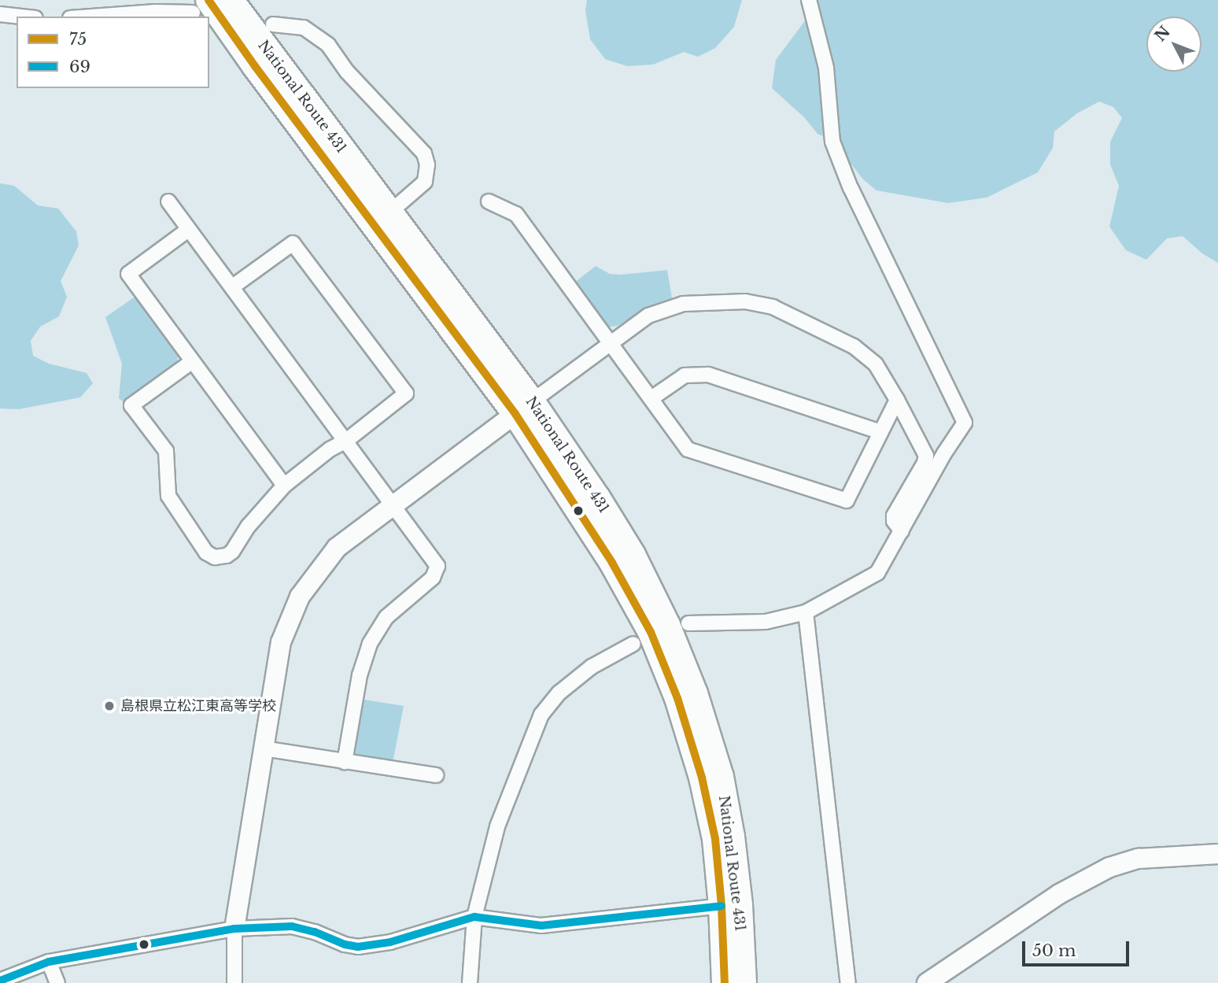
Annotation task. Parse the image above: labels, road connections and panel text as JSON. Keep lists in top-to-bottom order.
{
  "streets": {
    "highway": ["National Route 431"]
  },
  "places": ["島根県立松江東高等学校"],
  "lines": ["transit line 75", "transit line 69"],
  "legend": ["75", "69"],
  "scale_bar": "50 m",
  "north": "top left"
}
